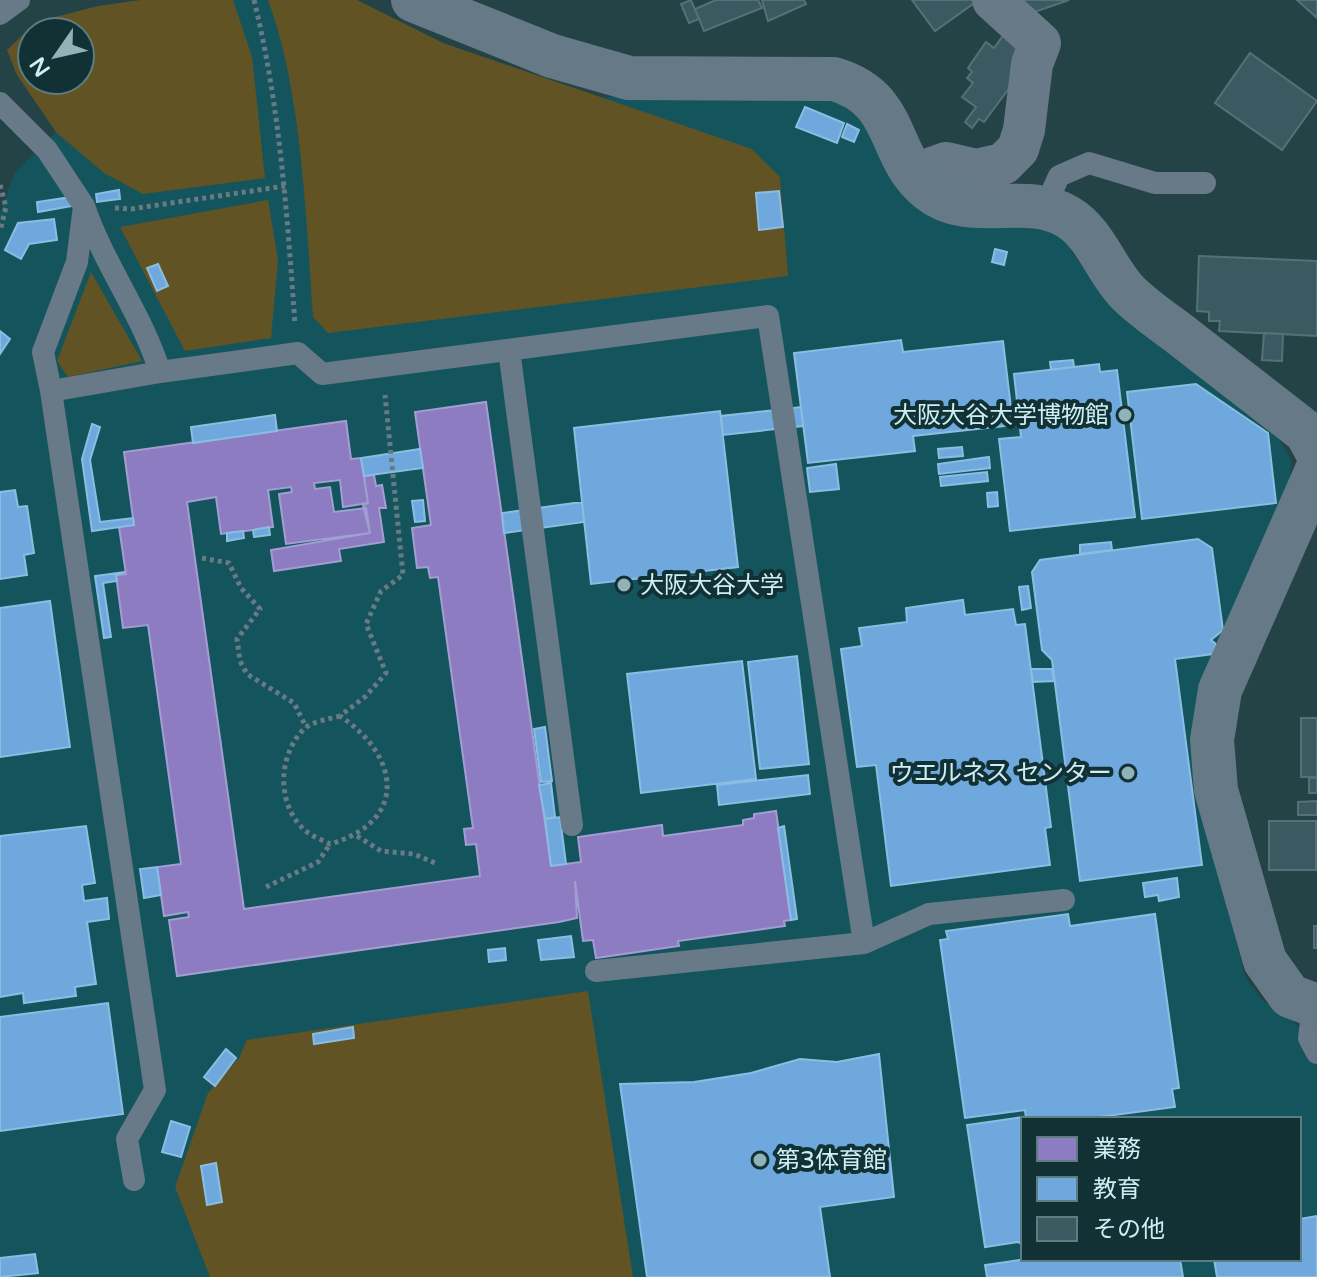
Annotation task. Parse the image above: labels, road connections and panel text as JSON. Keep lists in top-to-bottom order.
{
  "places": [
    "大阪大谷大学博物館",
    "大阪大谷大学",
    "ウエルネス センター",
    "第3体育館"
  ],
  "legend": ["業務", "教育", "その他"],
  "north": "bottom left"
}
